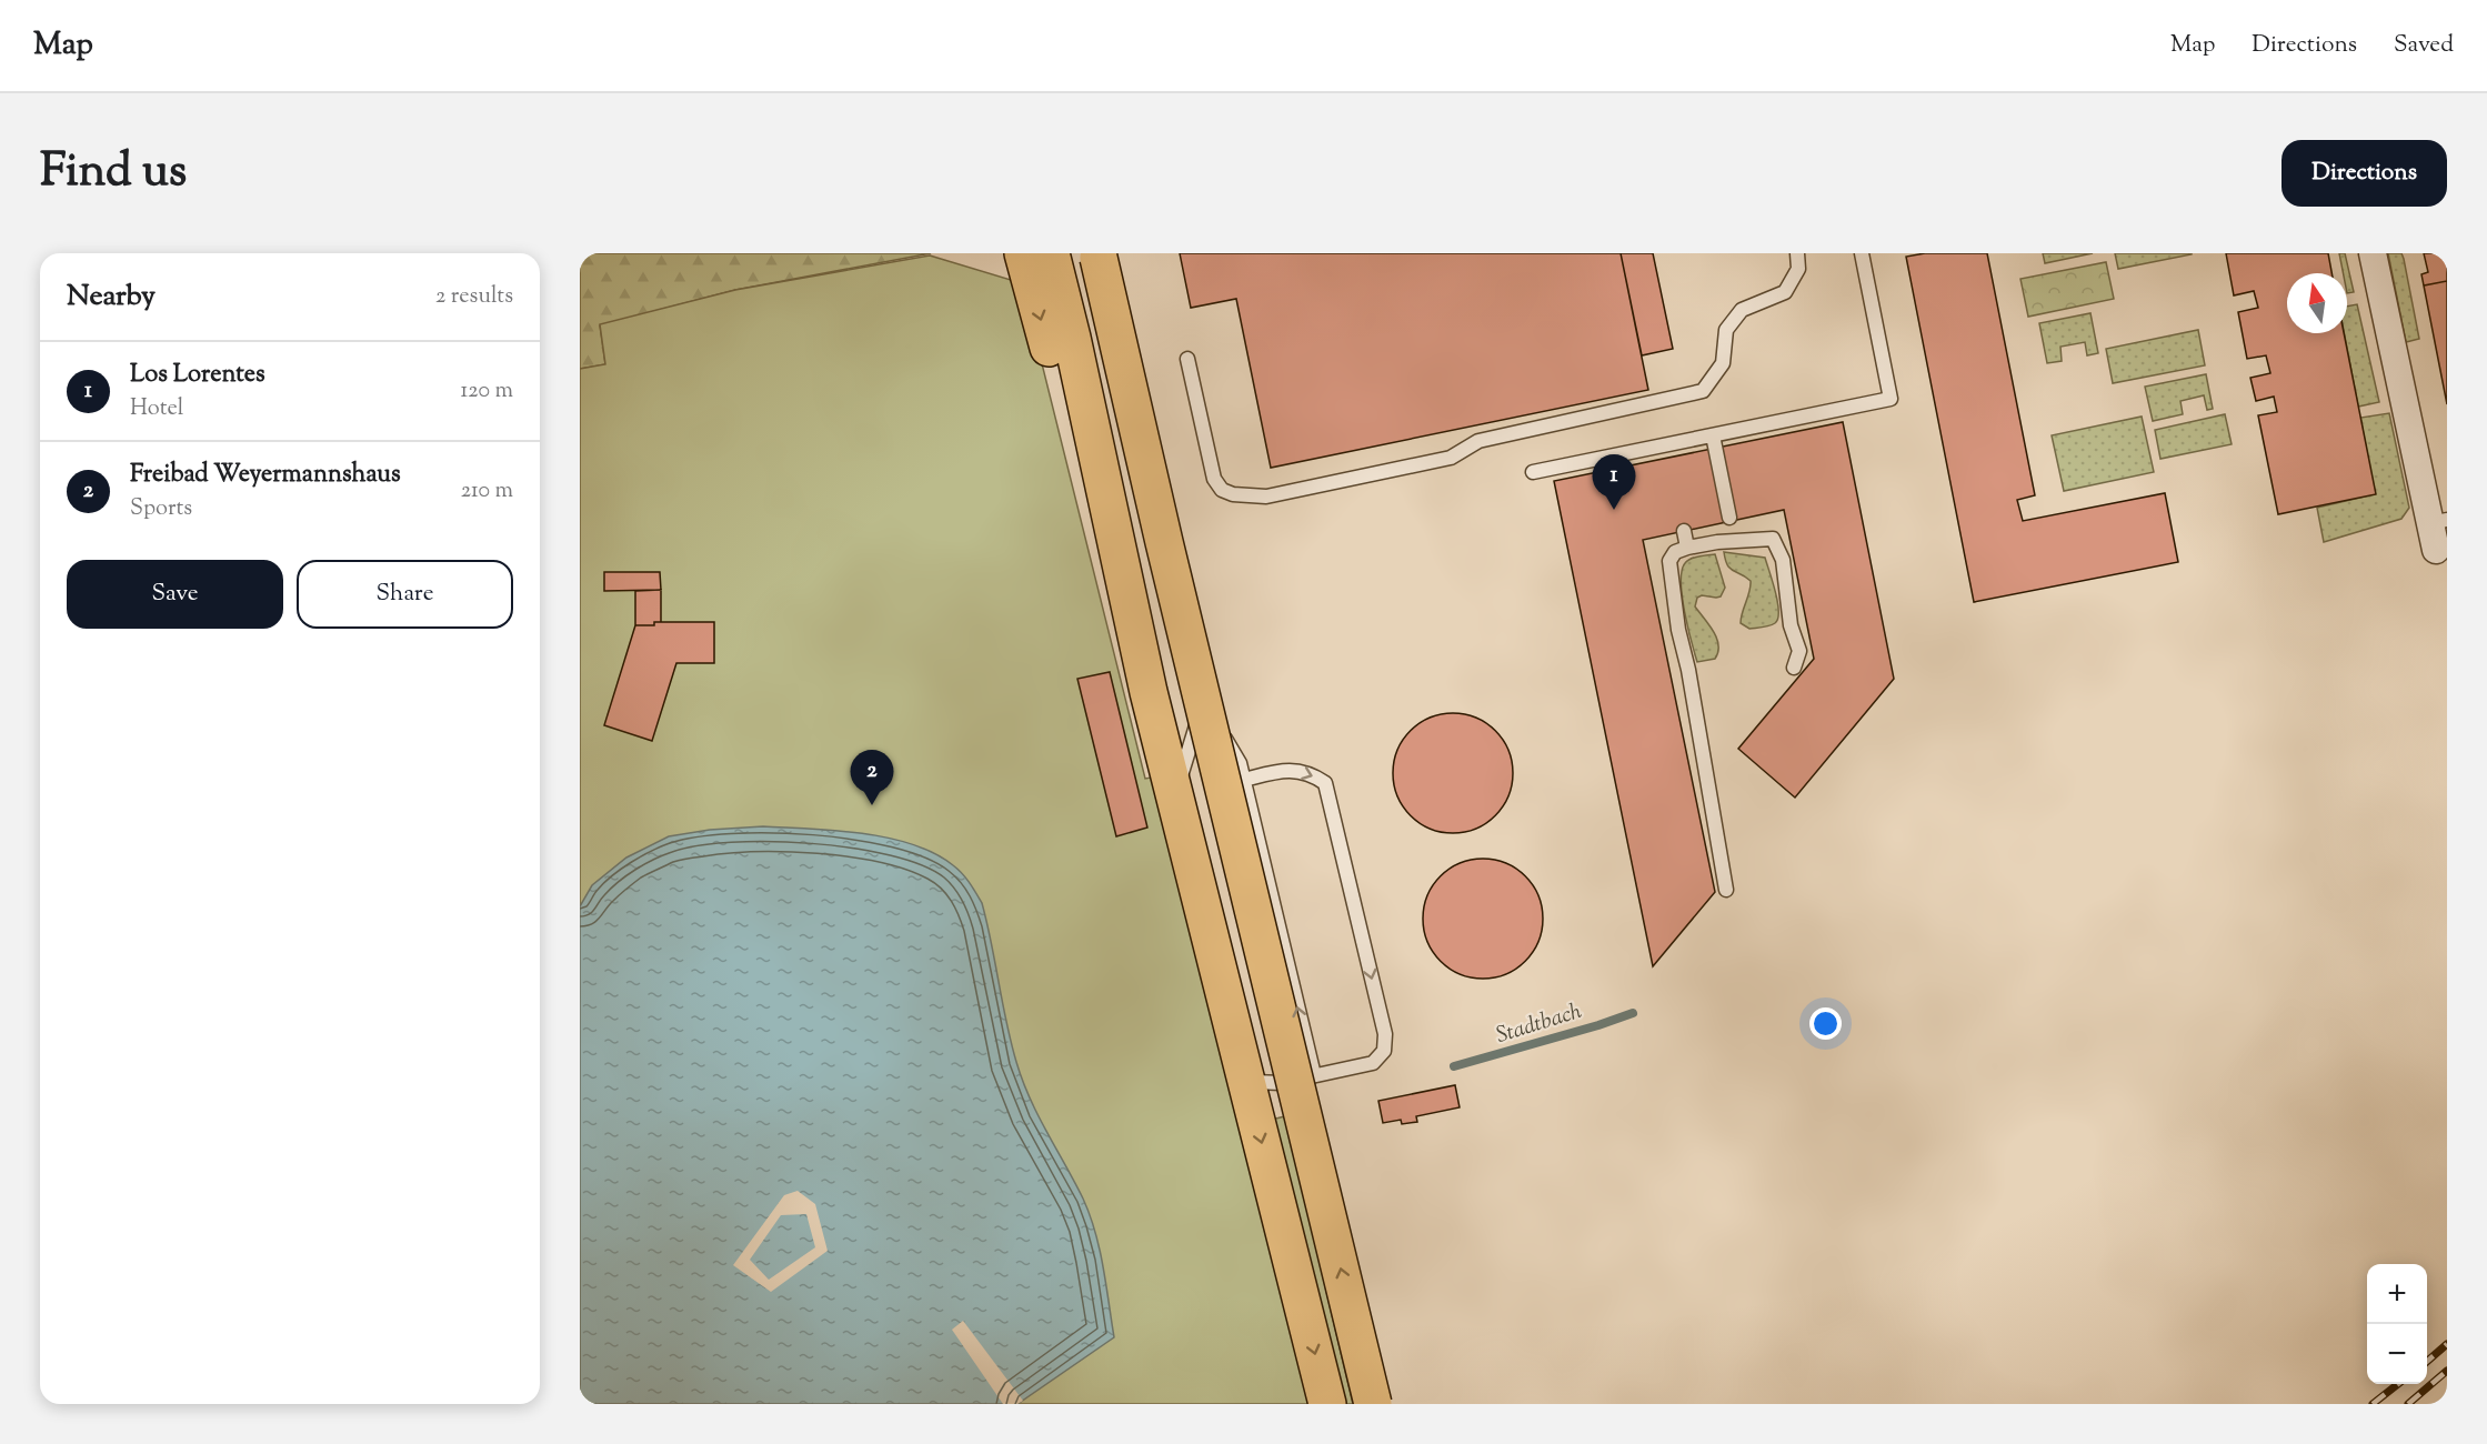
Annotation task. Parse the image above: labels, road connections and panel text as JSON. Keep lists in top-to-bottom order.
{
  "water": ["Stadtbach"],
  "north": "top",
  "page": {
    "header": "Map",
    "nav": ["Map", "Directions", "Saved"],
    "title": "Find us",
    "buttons": [
      "Directions",
      ["Save", "Share"]
    ],
    "heading": ["Nearby", "2 results"],
    "list": [
      {
        "mark": "1",
        "name": "Los Lorentes",
        "note": "Hotel",
        "value": "120 m"
      },
      {
        "mark": "2",
        "name": "Freibad Weyermannshaus",
        "note": "Sports",
        "value": "210 m"
      }
    ],
    "pins": ["1", "2"],
    "map_buttons": ["+", "−"]
  }
}
